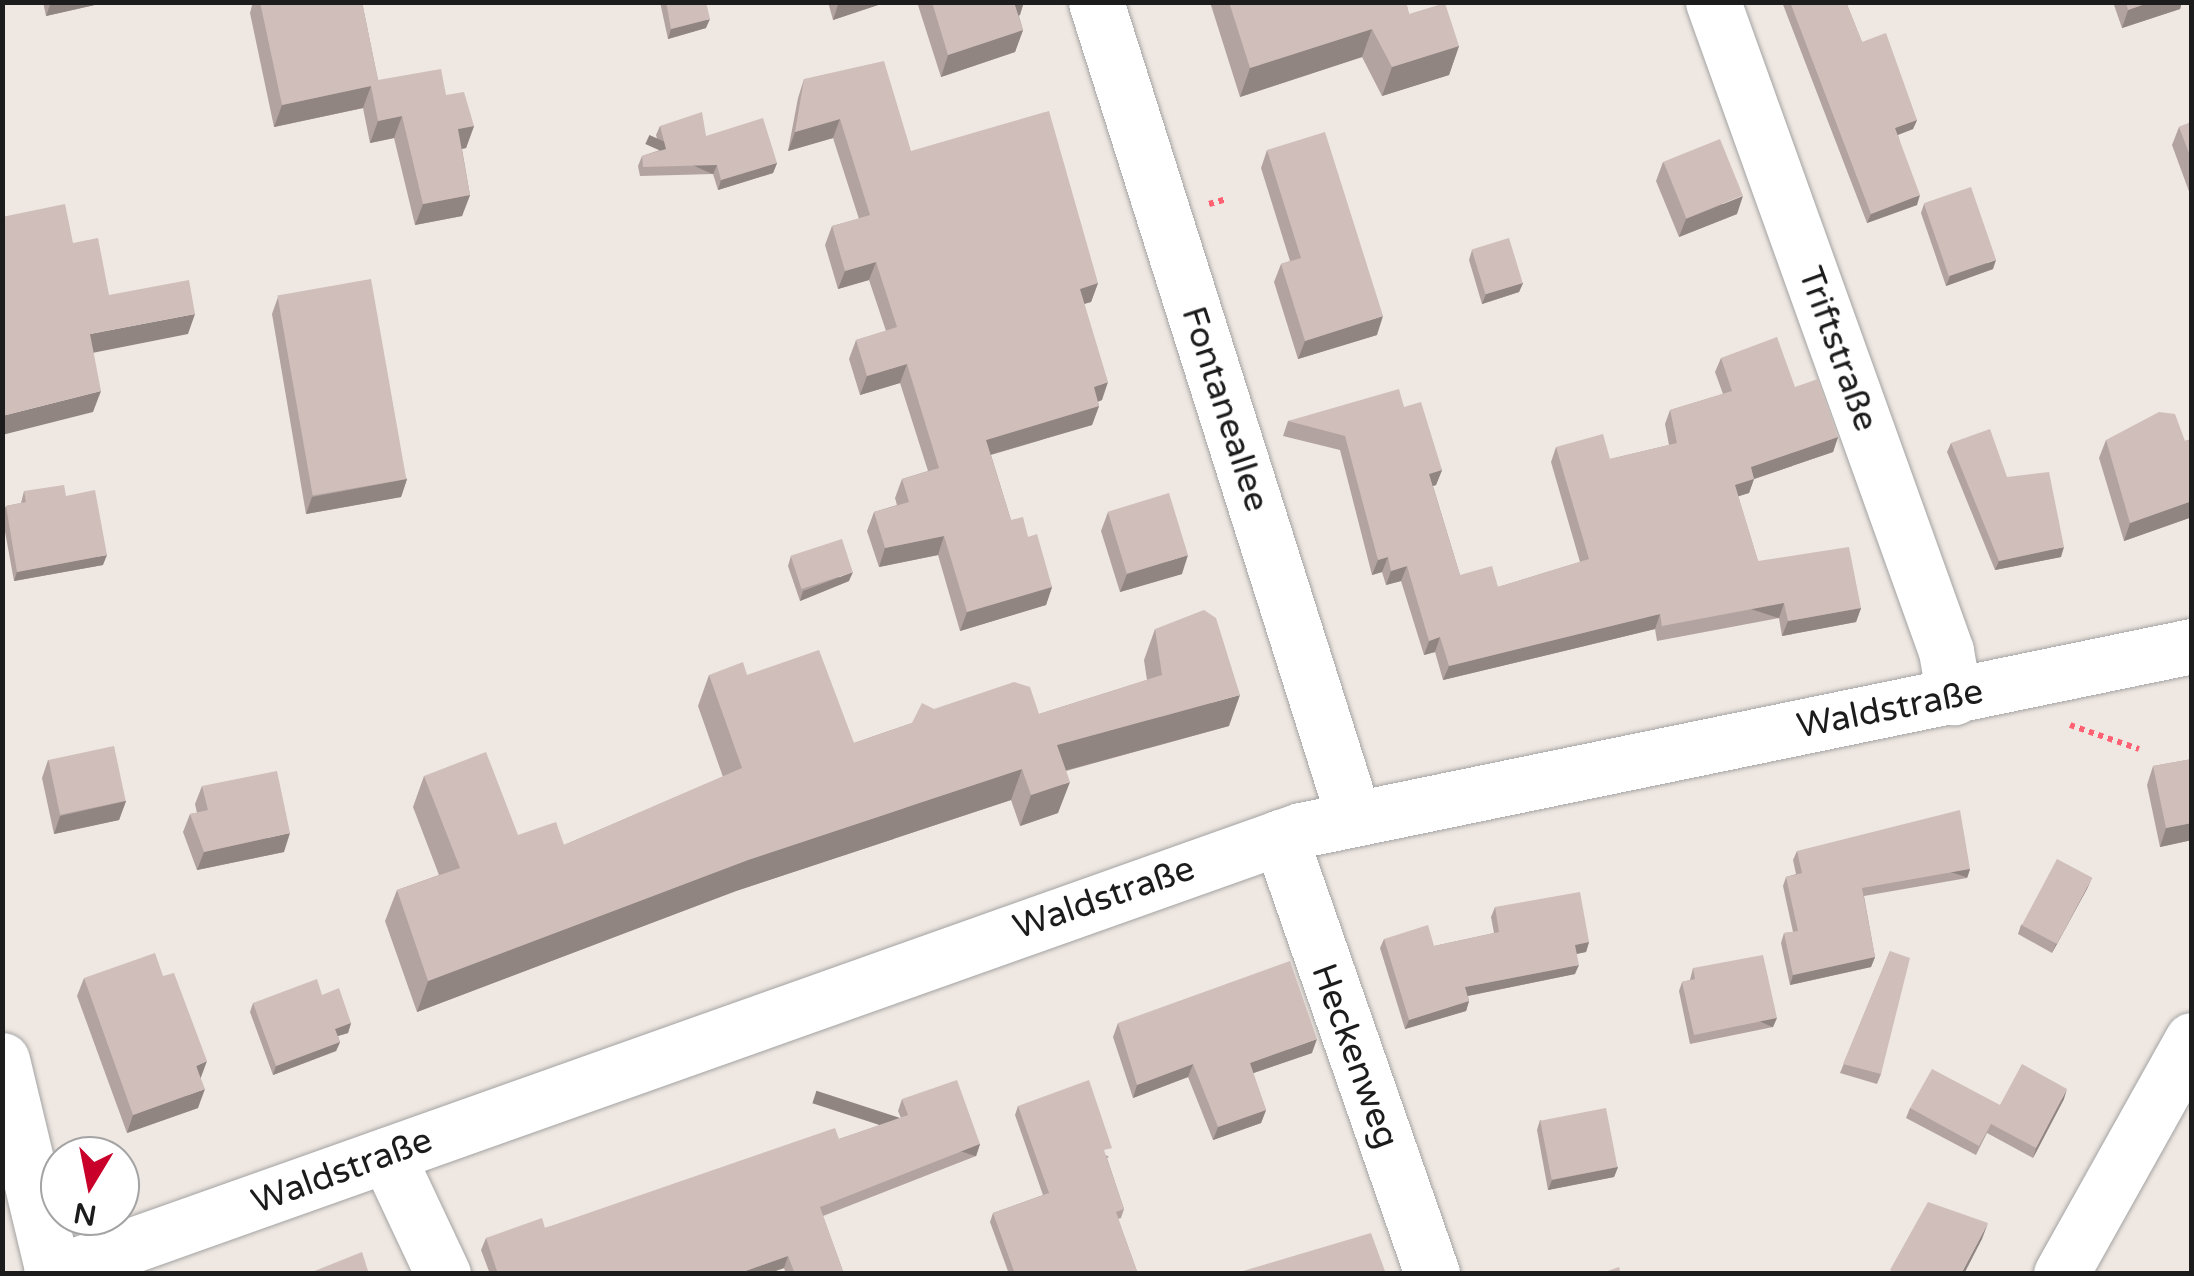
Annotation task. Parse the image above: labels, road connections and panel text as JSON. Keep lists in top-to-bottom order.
{
  "streets": {
    "street": [
      "Triftstraße",
      "Fontaneallee",
      "Waldstraße",
      "Heckenweg"
    ]
  },
  "crossings": [
    ["Triftstraße", "Waldstraße"],
    ["Fontaneallee", "Waldstraße"],
    ["Waldstraße", "Heckenweg"]
  ],
  "north": "bottom"
}
